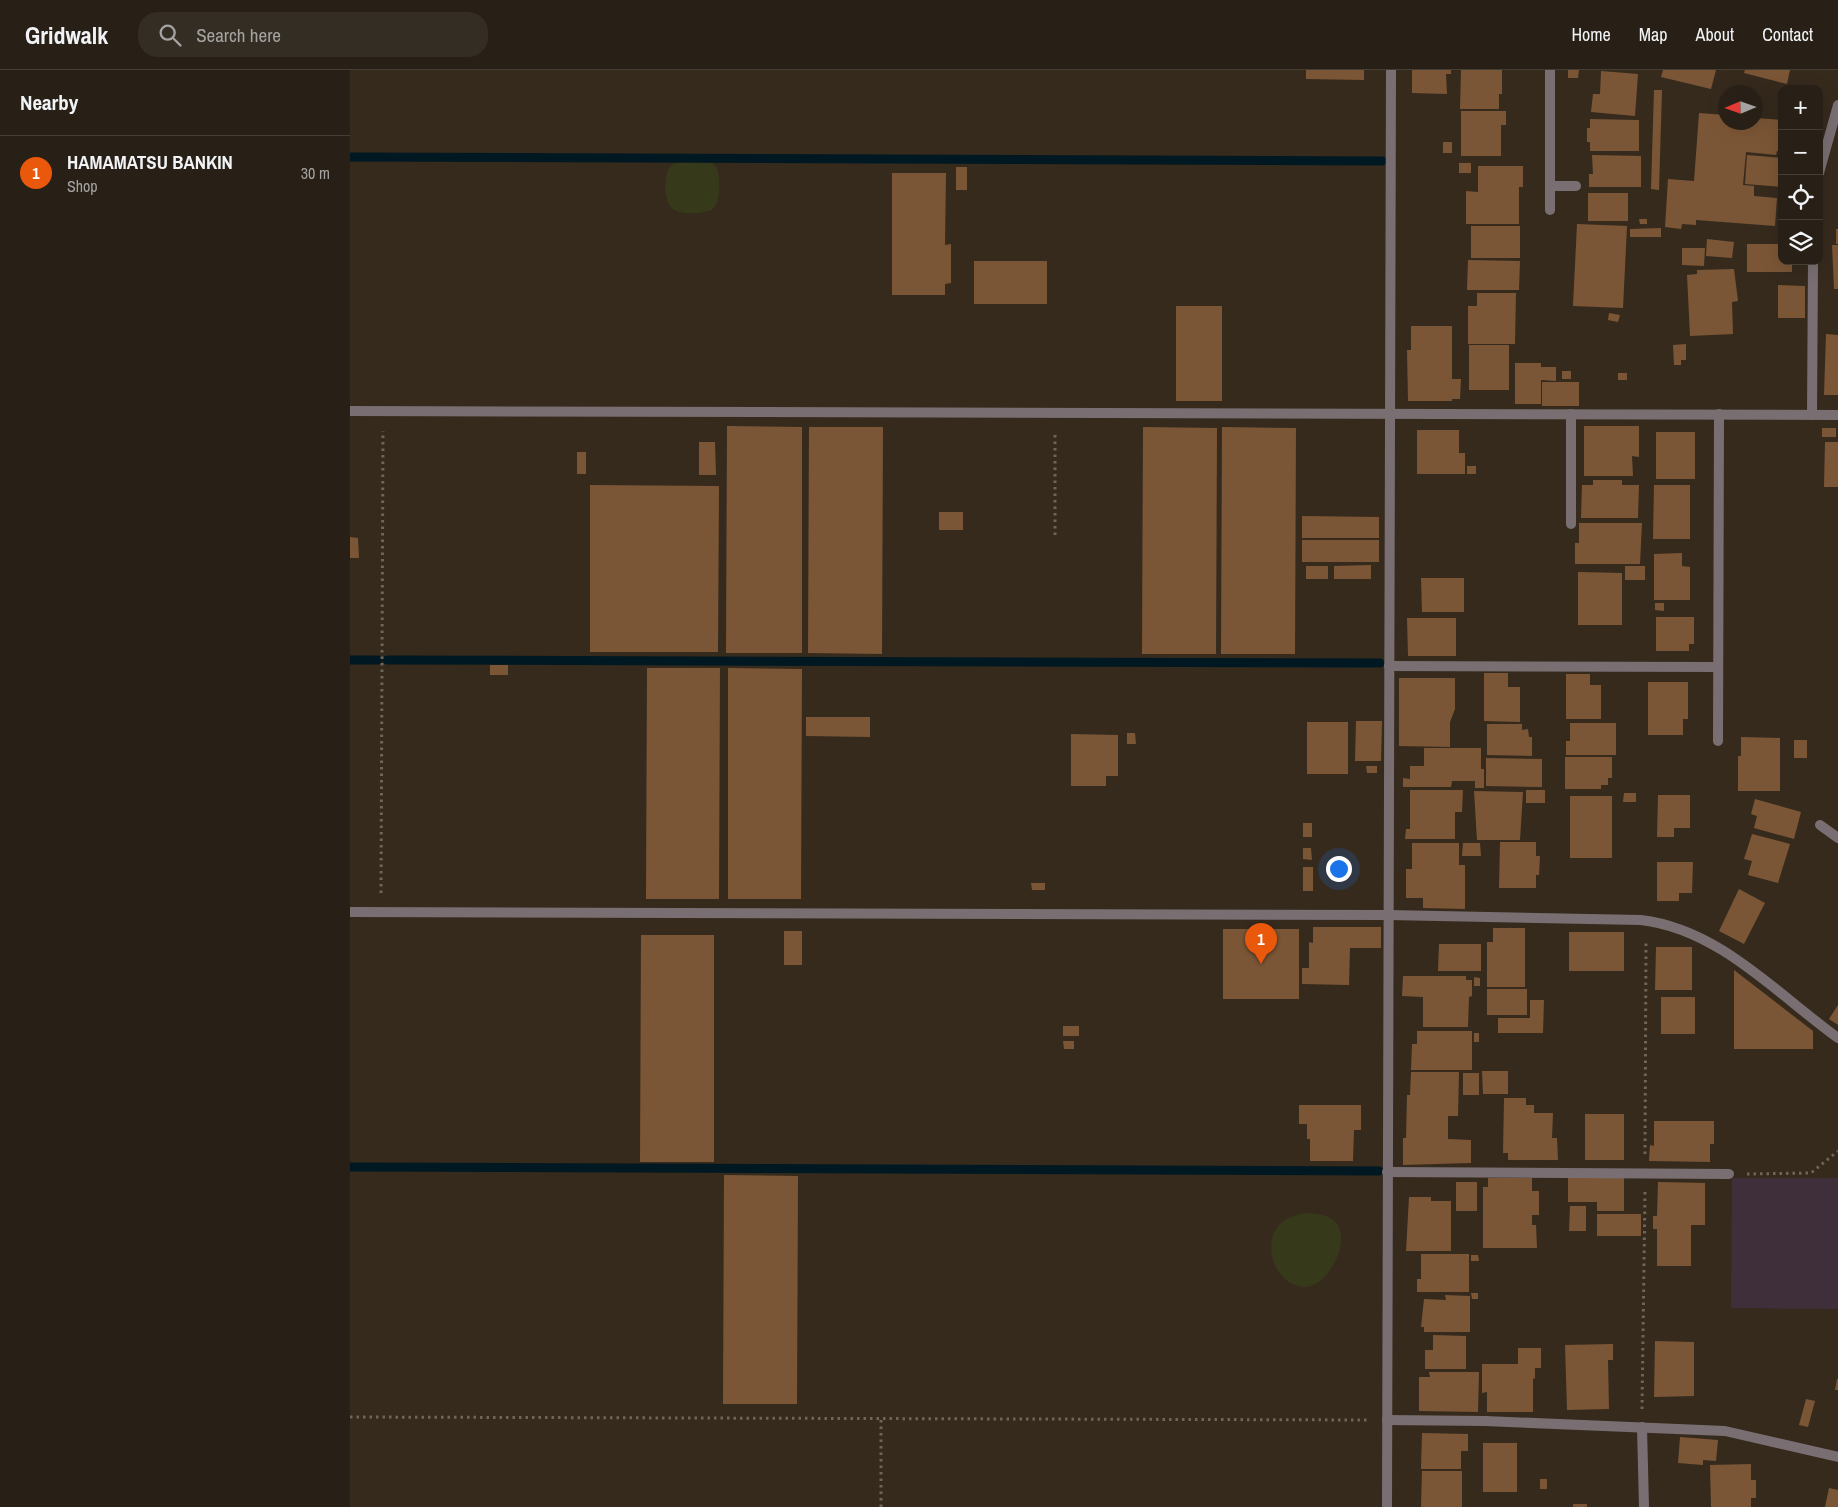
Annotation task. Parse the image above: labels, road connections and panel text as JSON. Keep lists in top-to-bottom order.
{
  "north": "left",
  "page": {
    "header": "Gridwalk",
    "search": "Search here",
    "nav": [
      "Home",
      "Map",
      "About",
      "Contact"
    ],
    "heading": "Nearby",
    "map_buttons": ["+", "−"],
    "list": [
      {
        "mark": "1",
        "name": "HAMAMATSU BANKIN",
        "note": "Shop",
        "value": "30 m"
      }
    ],
    "pins": "1"
  }
}
